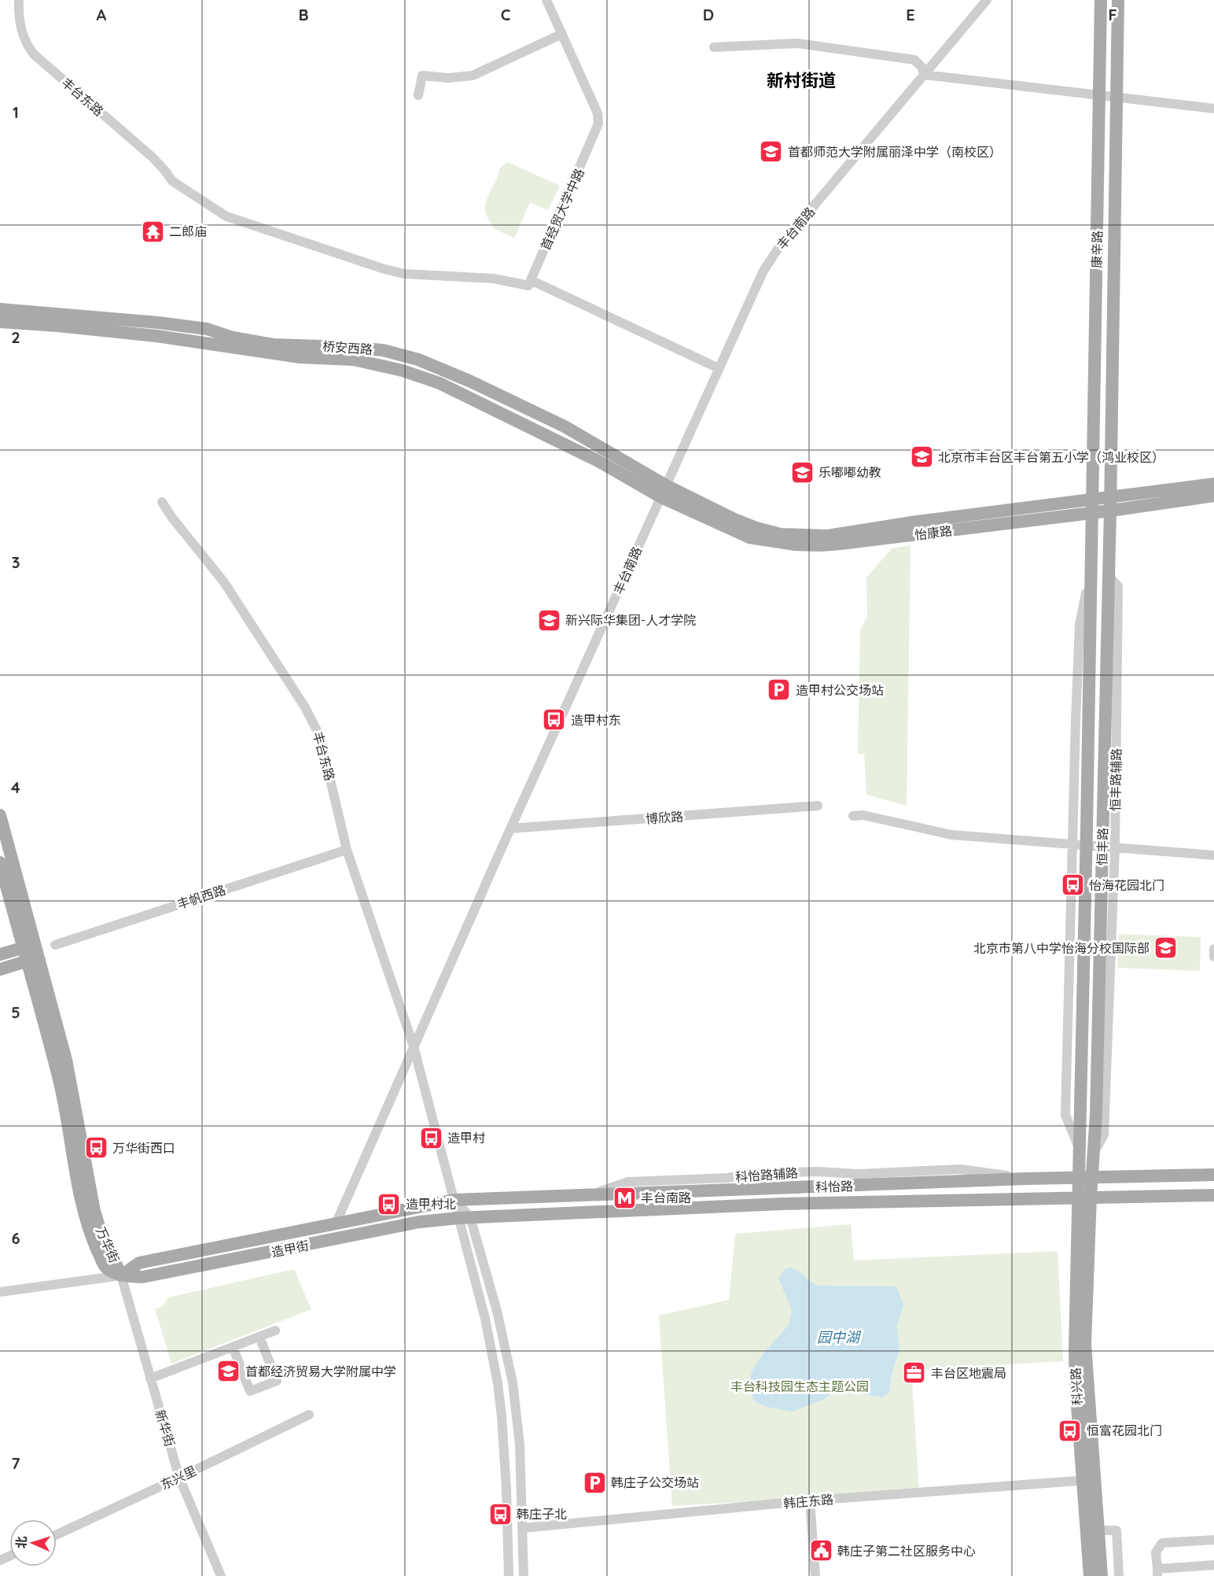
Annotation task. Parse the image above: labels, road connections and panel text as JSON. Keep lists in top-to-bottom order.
{
  "streets": {
    "main road": [
      "康辛路",
      "桥安西路",
      "怡康路",
      "恒丰路",
      "科怡路",
      "万华街",
      "造甲街",
      "科兴路"
    ],
    "street": [
      "丰台东路",
      "首经贸大学中路",
      "丰台南路",
      "博欣路",
      "丰帆西路",
      "新华街",
      "东兴里",
      "韩庄东路"
    ]
  },
  "crossings": [
    ["丰台东路", "首经贸大学中路"],
    ["丰台东路", "丰台南路"],
    ["丰台东路", "丰帆西路"],
    ["丰台南路", "桥安西路"],
    ["丰台南路", "怡康路"],
    ["丰台南路", "博欣路"],
    ["康辛路", "怡康路"],
    ["康辛路", "恒丰路"],
    ["桥安西路", "怡康路"],
    ["怡康路", "恒丰路"],
    ["恒丰路", "科怡路"],
    ["恒丰路", "科兴路"],
    ["科怡路", "造甲街"],
    ["科怡路", "科兴路"],
    ["万华街", "造甲街"],
    ["万华街", "新华街"],
    ["造甲街", "新华街"],
    ["科兴路", "韩庄东路"],
    ["新华街", "东兴里"]
  ],
  "districts": ["新村街道"],
  "water": ["园中湖"],
  "parks": ["丰台科技园生态主题公园"],
  "places": {
    "school or university": [
      "首都师范大学附属丽泽中学（南校区）",
      "北京市丰台区丰台第五小学（鸿业校区）",
      "乐嘟嘟幼教",
      "新兴际华集团-人才学院",
      "北京市第八中学怡海分校国际部",
      "首都经济贸易大学附属中学"
    ],
    "temple": ["二郎庙"],
    "parking": ["造甲村公交场站", "韩庄子公交场站"],
    "bus stop": [
      "造甲村东",
      "怡海花园北门",
      "造甲村",
      "万华街西口",
      "造甲村北",
      "恒富花园北门",
      "韩庄子北"
    ],
    "metro station": ["丰台南路"],
    "office": ["丰台区地震局"],
    "public building": ["韩庄子第二社区服务中心"]
  },
  "north": "left",
  "grid": {
    "columns": [
      "A",
      "B",
      "C",
      "D",
      "E",
      "F"
    ],
    "rows": [
      "1",
      "2",
      "3",
      "4",
      "5",
      "6",
      "7"
    ]
  }
}
